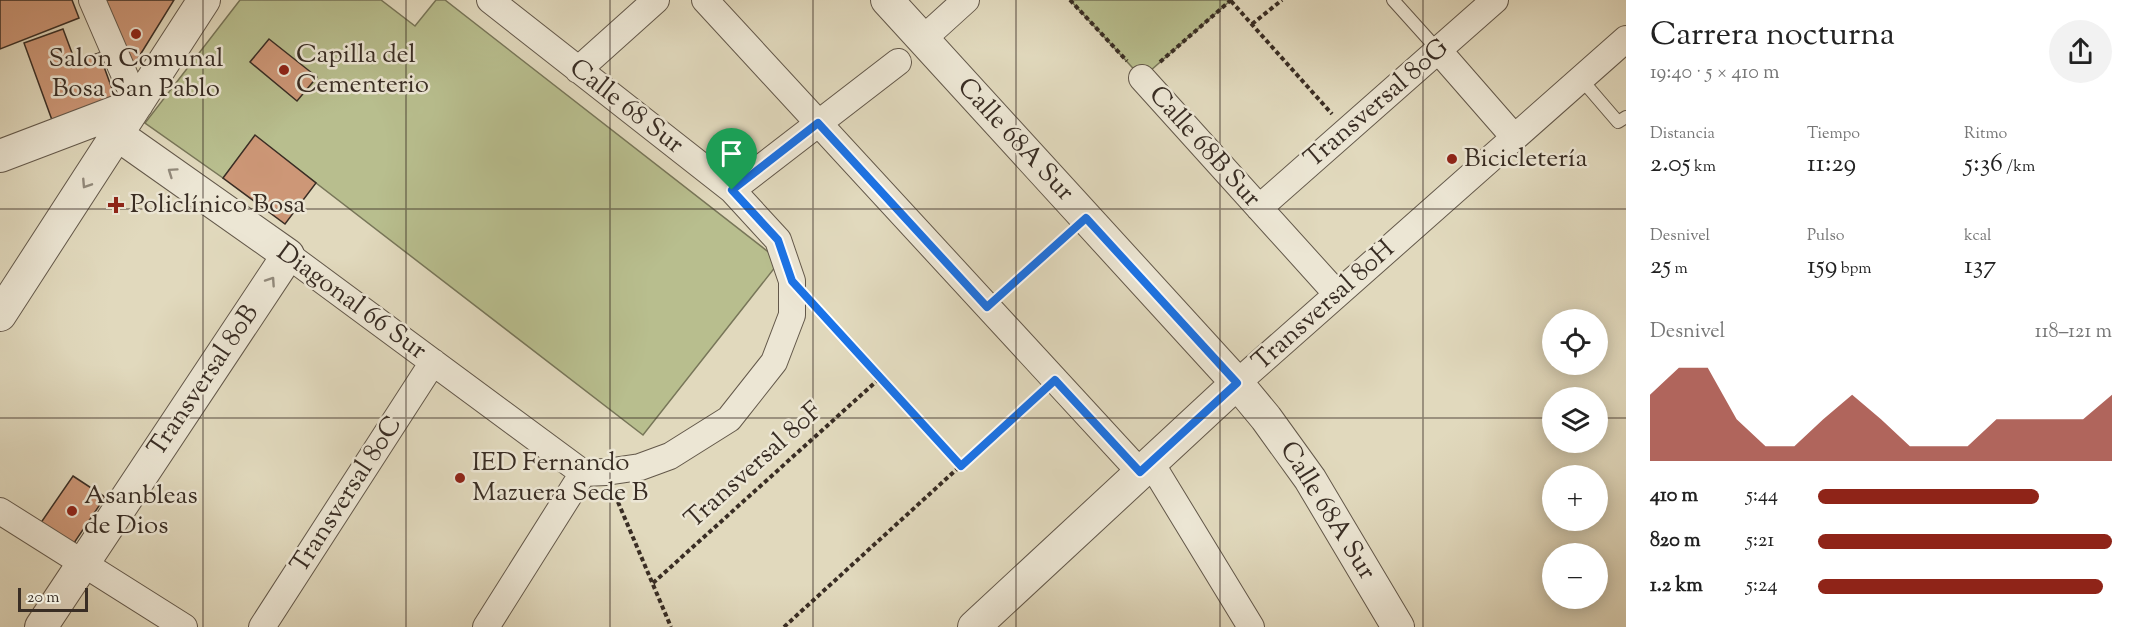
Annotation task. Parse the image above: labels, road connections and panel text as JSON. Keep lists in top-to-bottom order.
{
  "streets": {
    "street": [
      "Transversal 80G",
      "Calle 68 Sur",
      "Calle 68A Sur",
      "Calle 68B Sur",
      "Diagonal 66 Sur",
      "Transversal 80H",
      "Transversal 80B",
      "Transversal 80C"
    ],
    "path": ["Transversal 80F"]
  },
  "crossings": [
    ["Transversal 80G", "Calle 68B Sur"],
    ["Calle 68 Sur", "Diagonal 66 Sur"],
    ["Calle 68A Sur", "Transversal 80H"],
    ["Calle 68B Sur", "Transversal 80H"],
    ["Diagonal 66 Sur", "Transversal 80B"],
    ["Diagonal 66 Sur", "Transversal 80C"]
  ],
  "one_way": ["Diagonal 66 Sur"],
  "places": {
    "other": [
      "Salon Comunal Bosa San Pablo",
      "Capilla del Cementerio",
      "Bicicletería",
      "IED Fernando Mazuera Sede B",
      "Asanbleas de Dios"
    ],
    "health": ["Policlínico Bosa"]
  },
  "scale_bar": "20 m",
  "page": {
    "heading": ["Carrera nocturna", "19:40 · 5 × 410 m"],
    "stats": [
      ["Distancia", "2.05 km"],
      ["Tiempo", "11:29"],
      ["Ritmo", "5:36 /km"],
      ["Desnivel", "25 m"],
      ["Pulso", "159 bpm"],
      ["kcal", "137"]
    ],
    "chart": ["Desnivel", "118–121 m"],
    "map_buttons": ["+", "−"],
    "list": [
      {
        "name": "410 m",
        "note": "5:44"
      },
      {
        "name": "820 m",
        "note": "5:21"
      },
      {
        "name": "1.2 km",
        "note": "5:24"
      }
    ],
    "scale": "20 m"
  }
}
